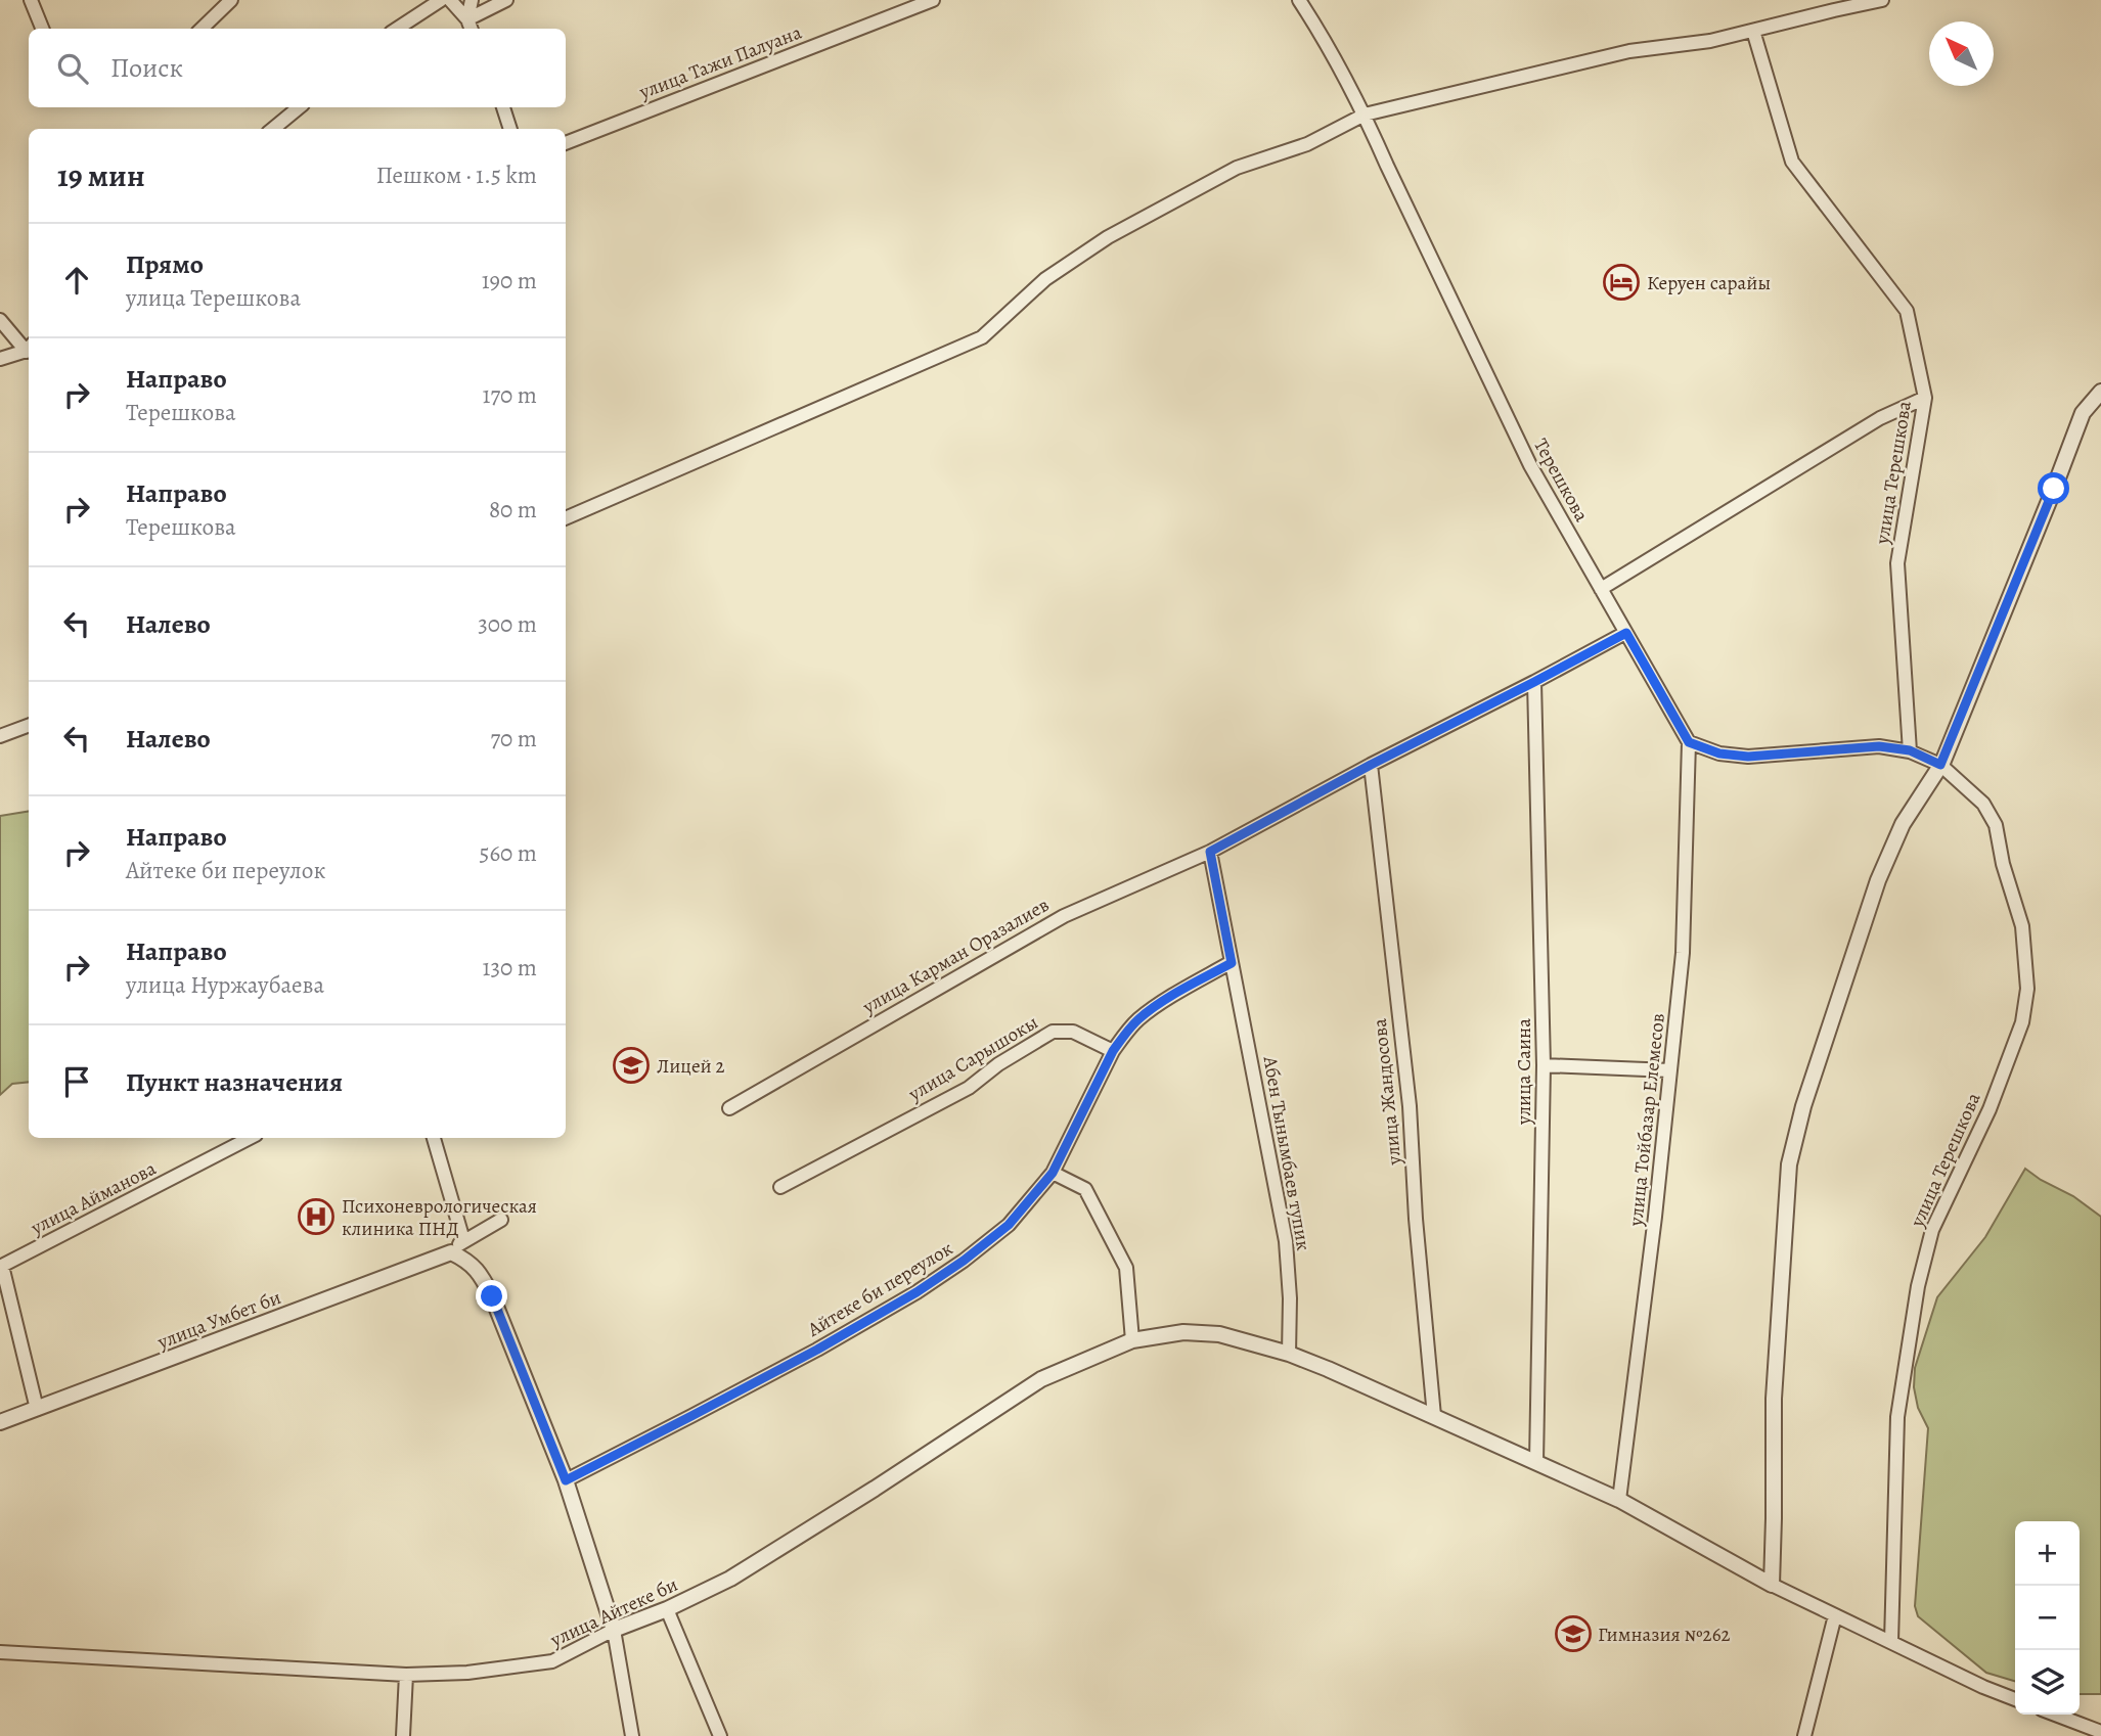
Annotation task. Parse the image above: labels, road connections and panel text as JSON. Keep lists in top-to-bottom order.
{
  "streets": {
    "street": [
      "улица Тажи Палуана",
      "улица Терешкова",
      "Терешкова",
      "улица Карман Оразалиев",
      "улица Сарышокы",
      "улица Саина",
      "улица Жандосова",
      "улица Тойбазар Елемесов",
      "Абен Тынымбаев тупик",
      "улица Айманова",
      "Айтеке би переулок",
      "улица Умбет би",
      "улица Айтеке би"
    ]
  },
  "crossings": [
    ["Терешкова", "улица Карман Оразалиев"],
    ["Терешкова", "улица Тойбазар Елемесов"],
    ["улица Карман Оразалиев", "улица Саина"],
    ["улица Карман Оразалиев", "улица Жандосова"],
    ["улица Карман Оразалиев", "Абен Тынымбаев тупик"],
    ["улица Сарышокы", "Айтеке би переулок"],
    ["улица Саина", "улица Айтеке би"],
    ["улица Жандосова", "улица Айтеке би"],
    ["улица Тойбазар Елемесов", "улица Айтеке би"],
    ["Абен Тынымбаев тупик", "Айтеке би переулок"],
    ["Абен Тынымбаев тупик", "улица Айтеке би"],
    ["улица Айманова", "улица Умбет би"]
  ],
  "places": {
    "hotel": ["Керуен сарайы"],
    "school or university": ["Лицей 2", "Гимназия №262"],
    "hospital": ["Психоневрологическая клиника ПНД"]
  },
  "north": "top left",
  "page": {
    "search": "Поиск",
    "heading": ["19 мин", "Пешком · 1.5 km"],
    "list": [
      ["Прямо", "улица Терешкова", "190 m"],
      ["Направо", "Терешкова", "170 m"],
      ["Направо", "Терешкова", "80 m"],
      ["Налево", "300 m"],
      ["Налево", "70 m"],
      ["Направо", "Айтеке би переулок", "560 m"],
      ["Направо", "улица Нуржаубаева", "130 m"],
      "Пункт назначения"
    ],
    "map_buttons": ["+", "−"]
  }
}
